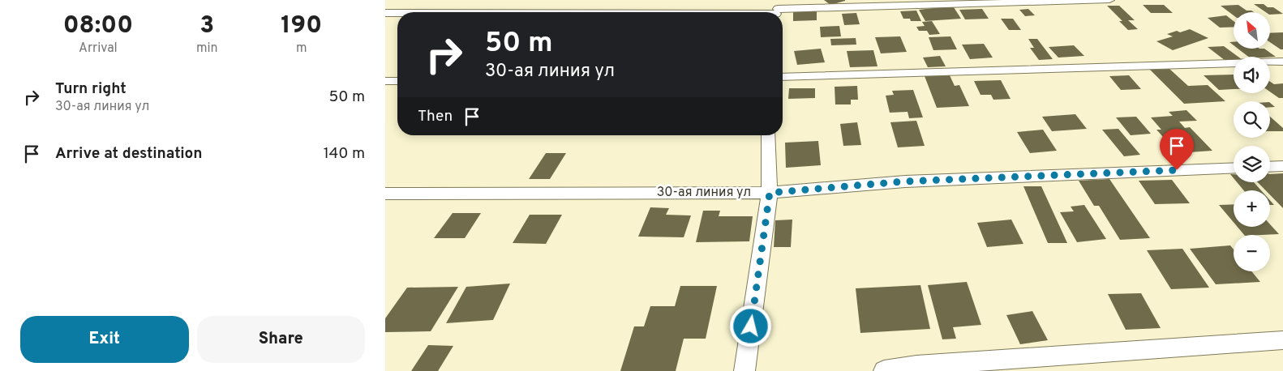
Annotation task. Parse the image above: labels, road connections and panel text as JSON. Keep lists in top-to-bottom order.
{
  "streets": {
    "street": ["30-ая линия ул"]
  },
  "north": "top left",
  "page": {
    "eta": [
      "08:00",
      "Arrival",
      "3",
      "min",
      "190",
      "m"
    ],
    "map_buttons": ["+", "−"],
    "turn": ["50 m", "30-ая линия ул"],
    "list": [
      {
        "name": "Turn right",
        "note": "30-ая линия ул",
        "value": "50 m"
      },
      {
        "name": "Arrive at destination",
        "value": "140 m"
      }
    ],
    "then": "Then",
    "buttons": ["Exit", "Share"]
  }
}
